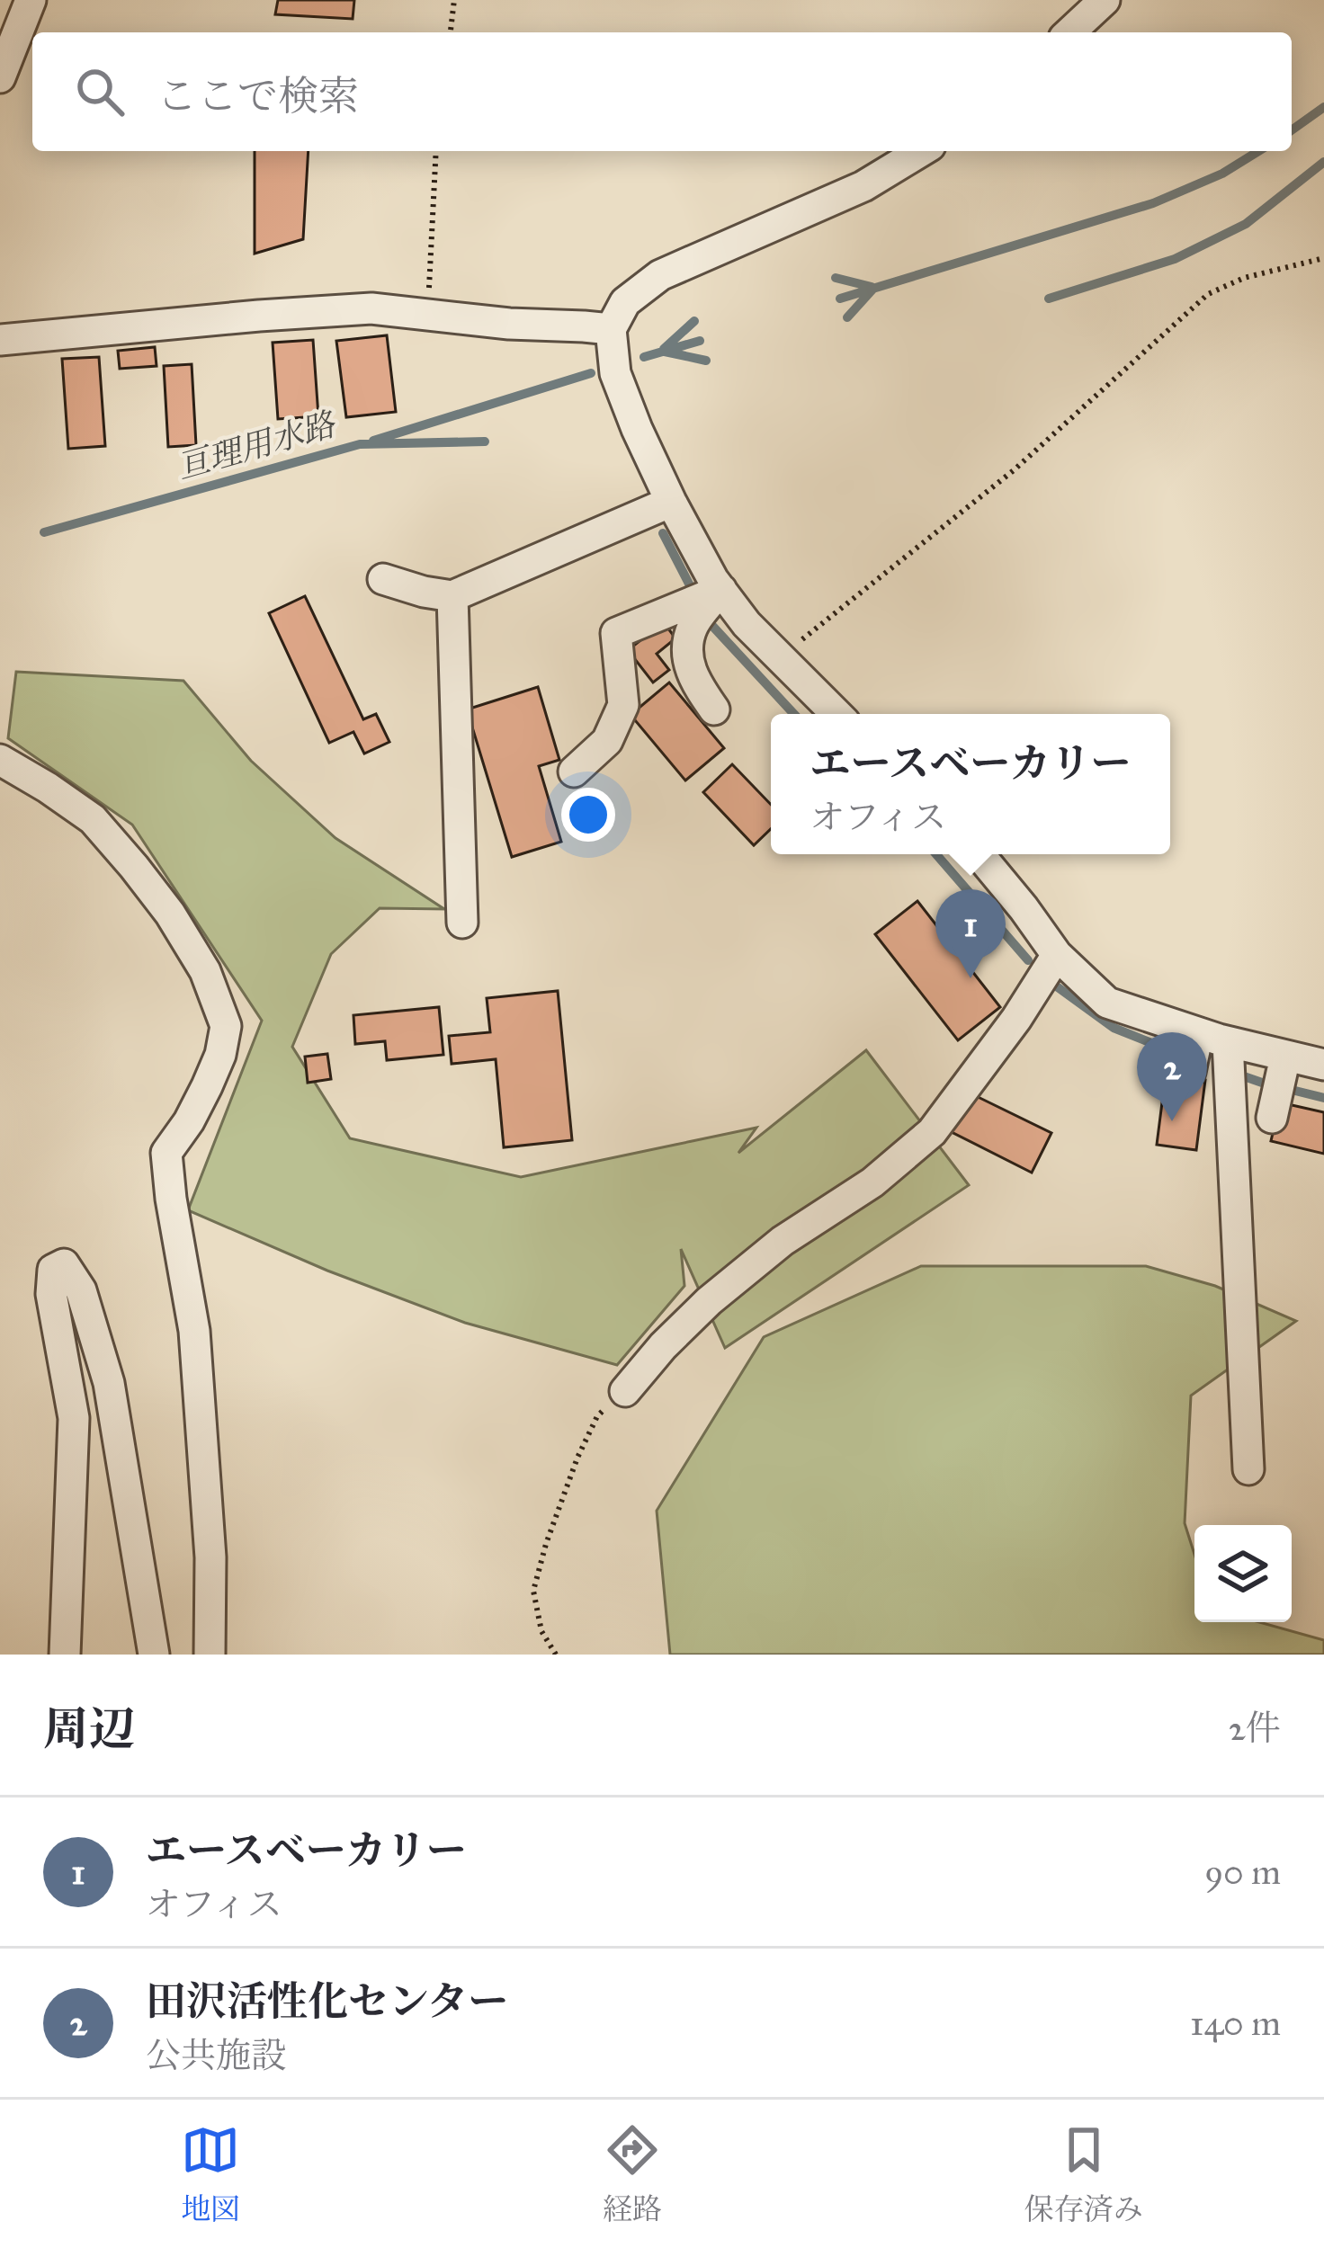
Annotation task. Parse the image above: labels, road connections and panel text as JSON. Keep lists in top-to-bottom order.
{
  "water": ["亘理用水路"],
  "page": {
    "search": "ここで検索",
    "popup": ["エースベーカリー", "オフィス"],
    "pins": ["1", "2"],
    "heading": ["周辺", "2件"],
    "list": [
      {
        "mark": "1",
        "name": "エースベーカリー",
        "note": "オフィス",
        "value": "90 m"
      },
      {
        "mark": "2",
        "name": "田沢活性化センター",
        "note": "公共施設",
        "value": "140 m"
      }
    ],
    "nav": ["地図", "経路", "保存済み"]
  }
}
